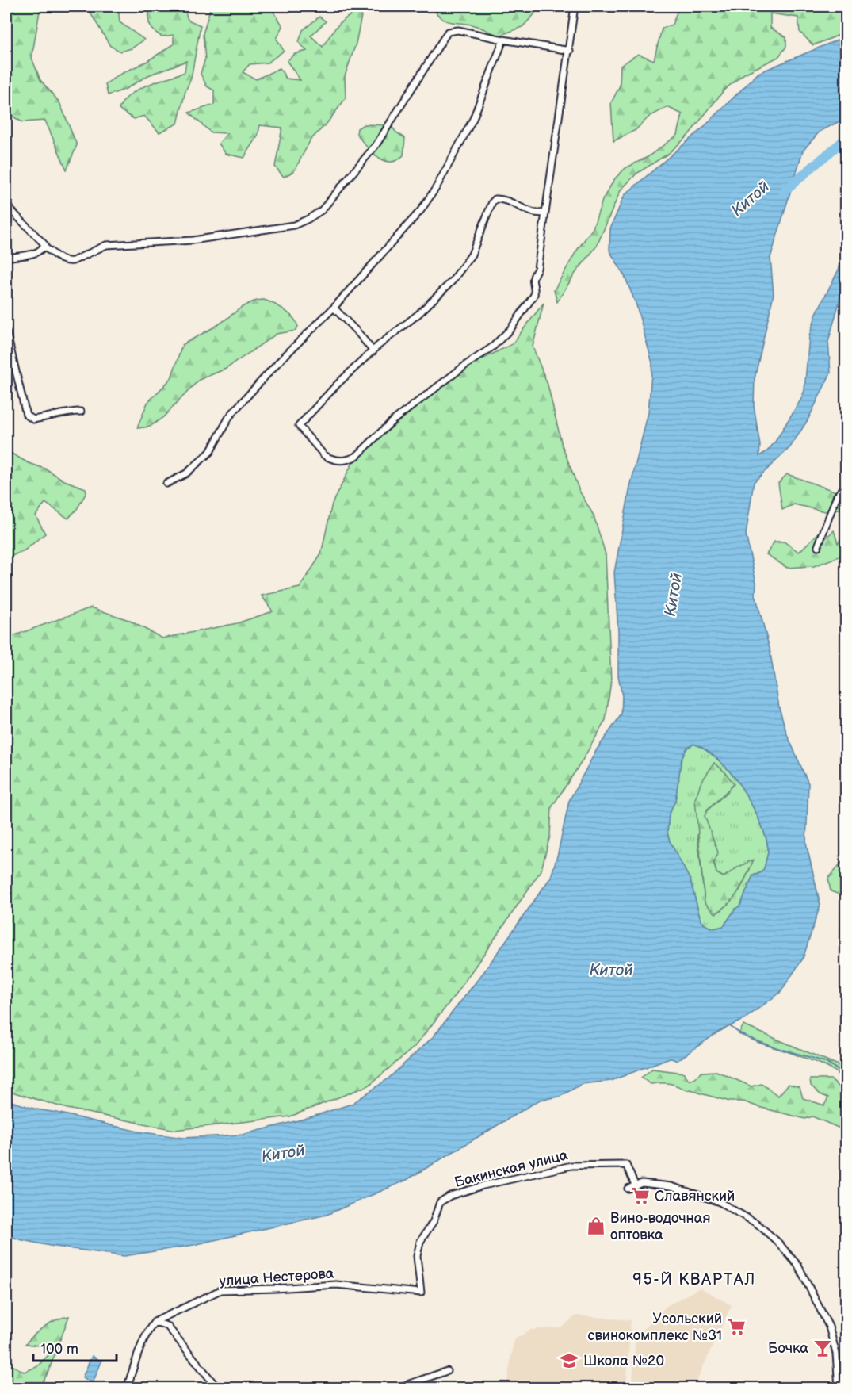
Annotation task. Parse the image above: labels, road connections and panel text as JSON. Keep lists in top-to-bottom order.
{
  "streets": {
    "street": ["Бакинская улица", "улица Нестерова"]
  },
  "crossings": [
    ["Бакинская улица", "улица Нестерова"]
  ],
  "districts": ["95-Й КВАРТАЛ"],
  "water": ["Китой"],
  "places": {
    "supermarket": ["Славянский", "Усольский свинокомплекс №31"],
    "shop": ["Вино-водочная оптовка"],
    "bar": ["Бочка"],
    "school or university": ["Школа №20"]
  },
  "scale_bar": "100 m"
}
